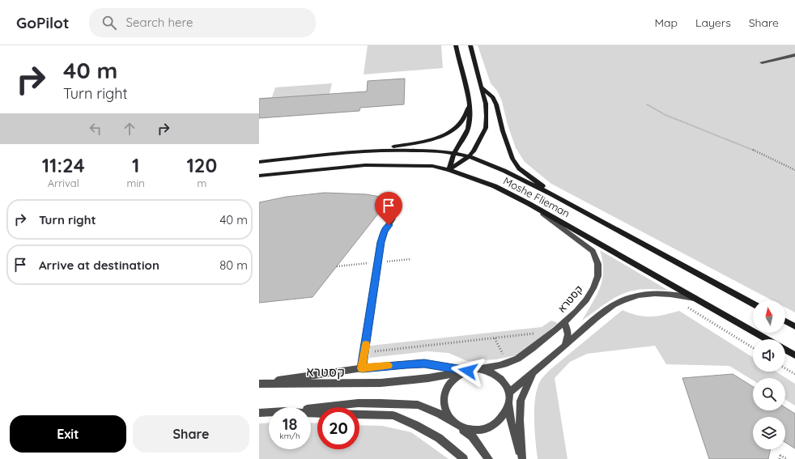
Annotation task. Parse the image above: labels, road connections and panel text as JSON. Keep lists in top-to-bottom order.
{
  "streets": {
    "main road": ["Moshe Flieman"],
    "street": ["קסטרא"]
  },
  "crossings": [
    ["Moshe Flieman", "קסטרא"]
  ],
  "north": "top",
  "page": {
    "header": "GoPilot",
    "search": "Search here",
    "nav": ["Map", "Layers", "Share"],
    "turn": ["40 m", "Turn right"],
    "eta": [
      "11:24",
      "Arrival",
      "1",
      "min",
      "120",
      "m"
    ],
    "list": [
      {
        "name": "Turn right",
        "value": "40 m"
      },
      {
        "name": "Arrive at destination",
        "value": "80 m"
      }
    ],
    "speed": "18 km/h",
    "limit": "20",
    "buttons": ["Exit", "Share"]
  }
}
